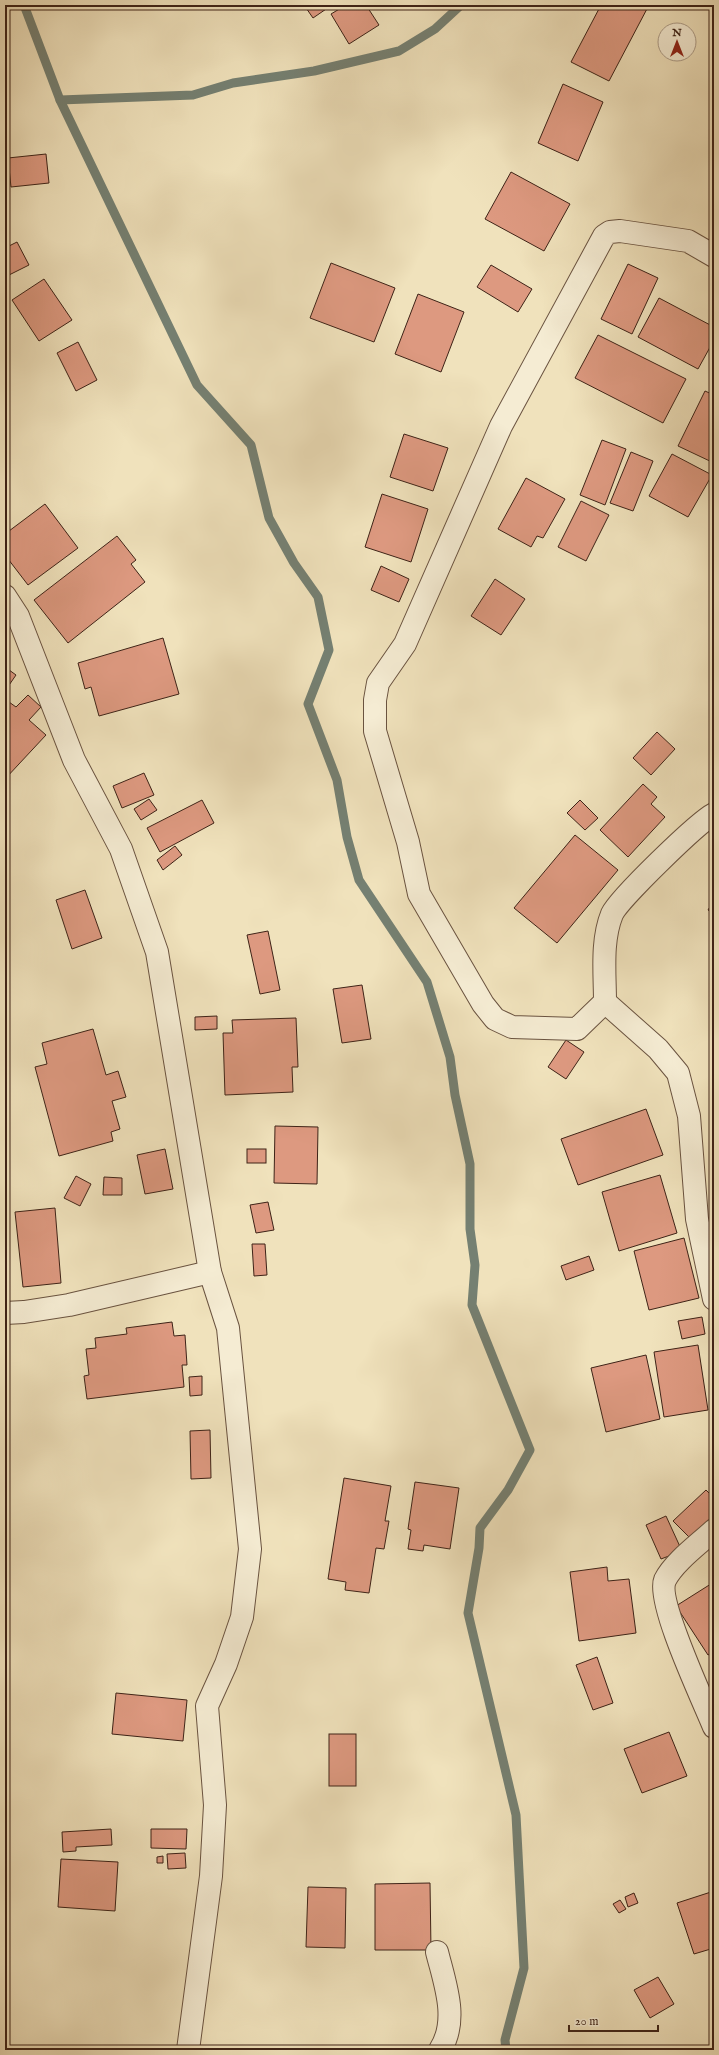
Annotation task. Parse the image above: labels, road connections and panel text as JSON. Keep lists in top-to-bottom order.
{
  "scale_bar": "20 m",
  "north": "top"
}
